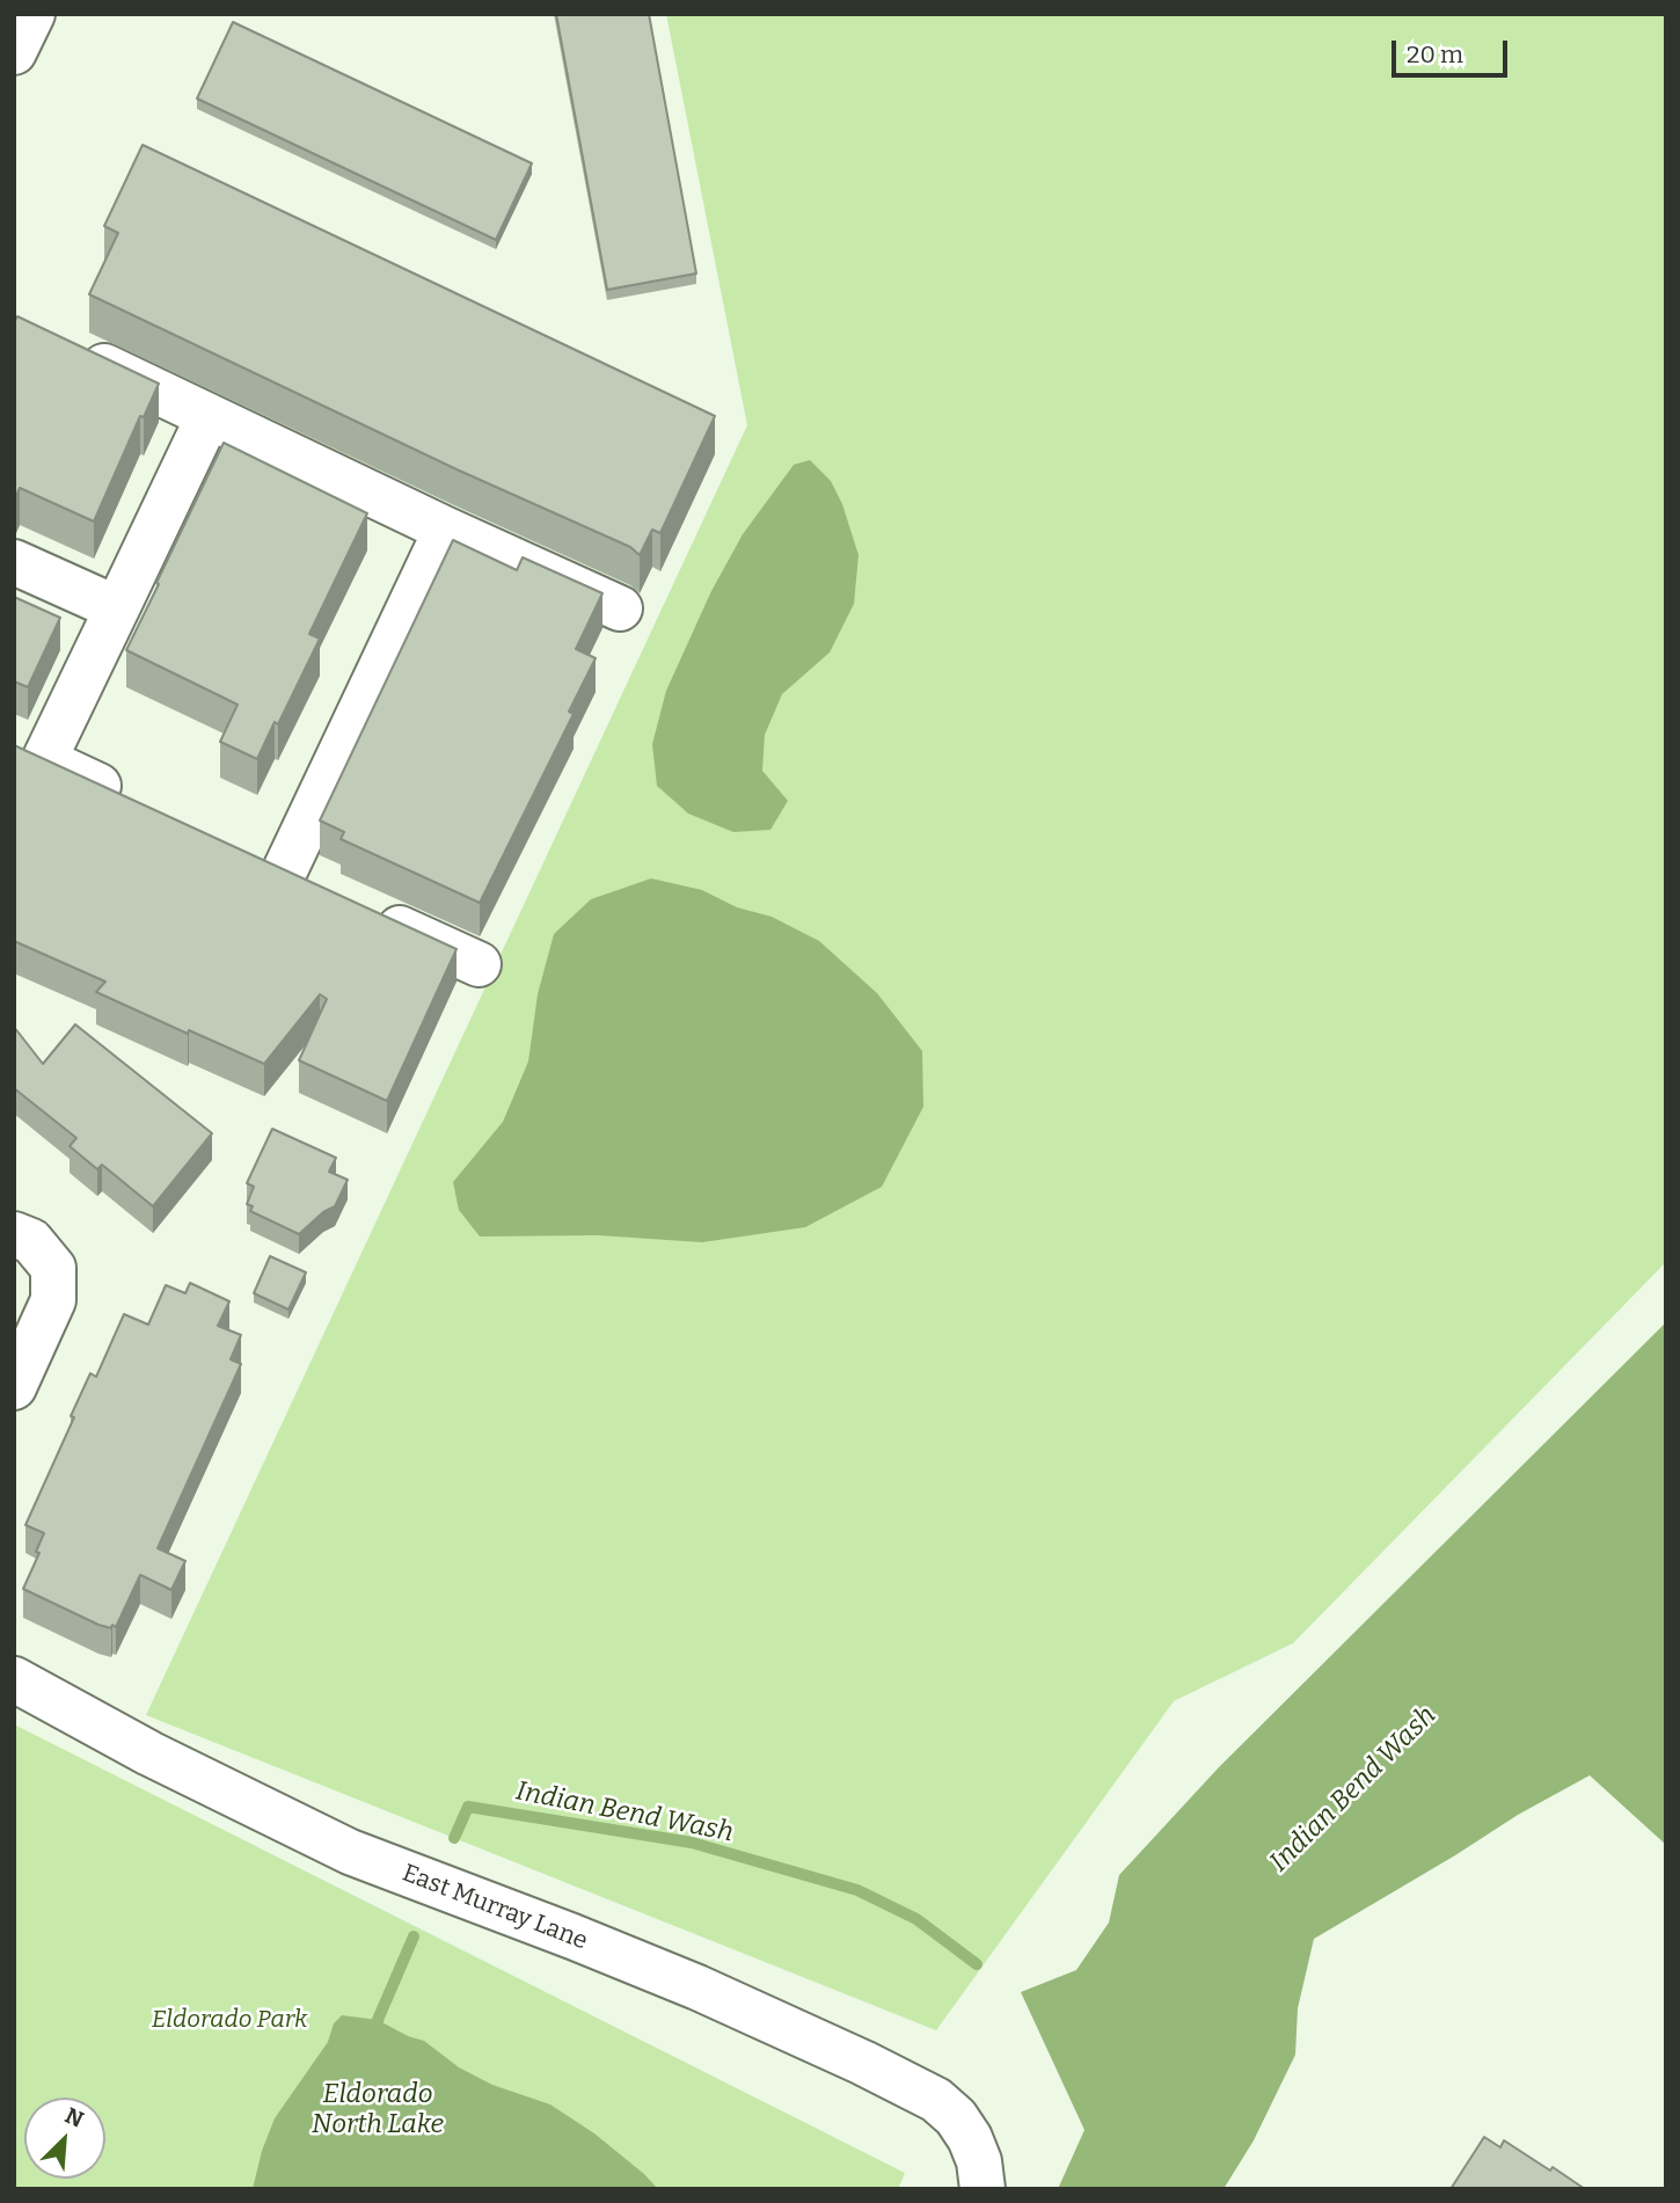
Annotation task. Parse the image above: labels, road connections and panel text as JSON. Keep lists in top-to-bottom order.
{
  "streets": {
    "street": ["East Murray Lane"]
  },
  "water": ["Indian Bend Wash", "Eldorado North Lake"],
  "parks": ["Eldorado Park"],
  "scale_bar": "20 m",
  "north": "top right"
}
